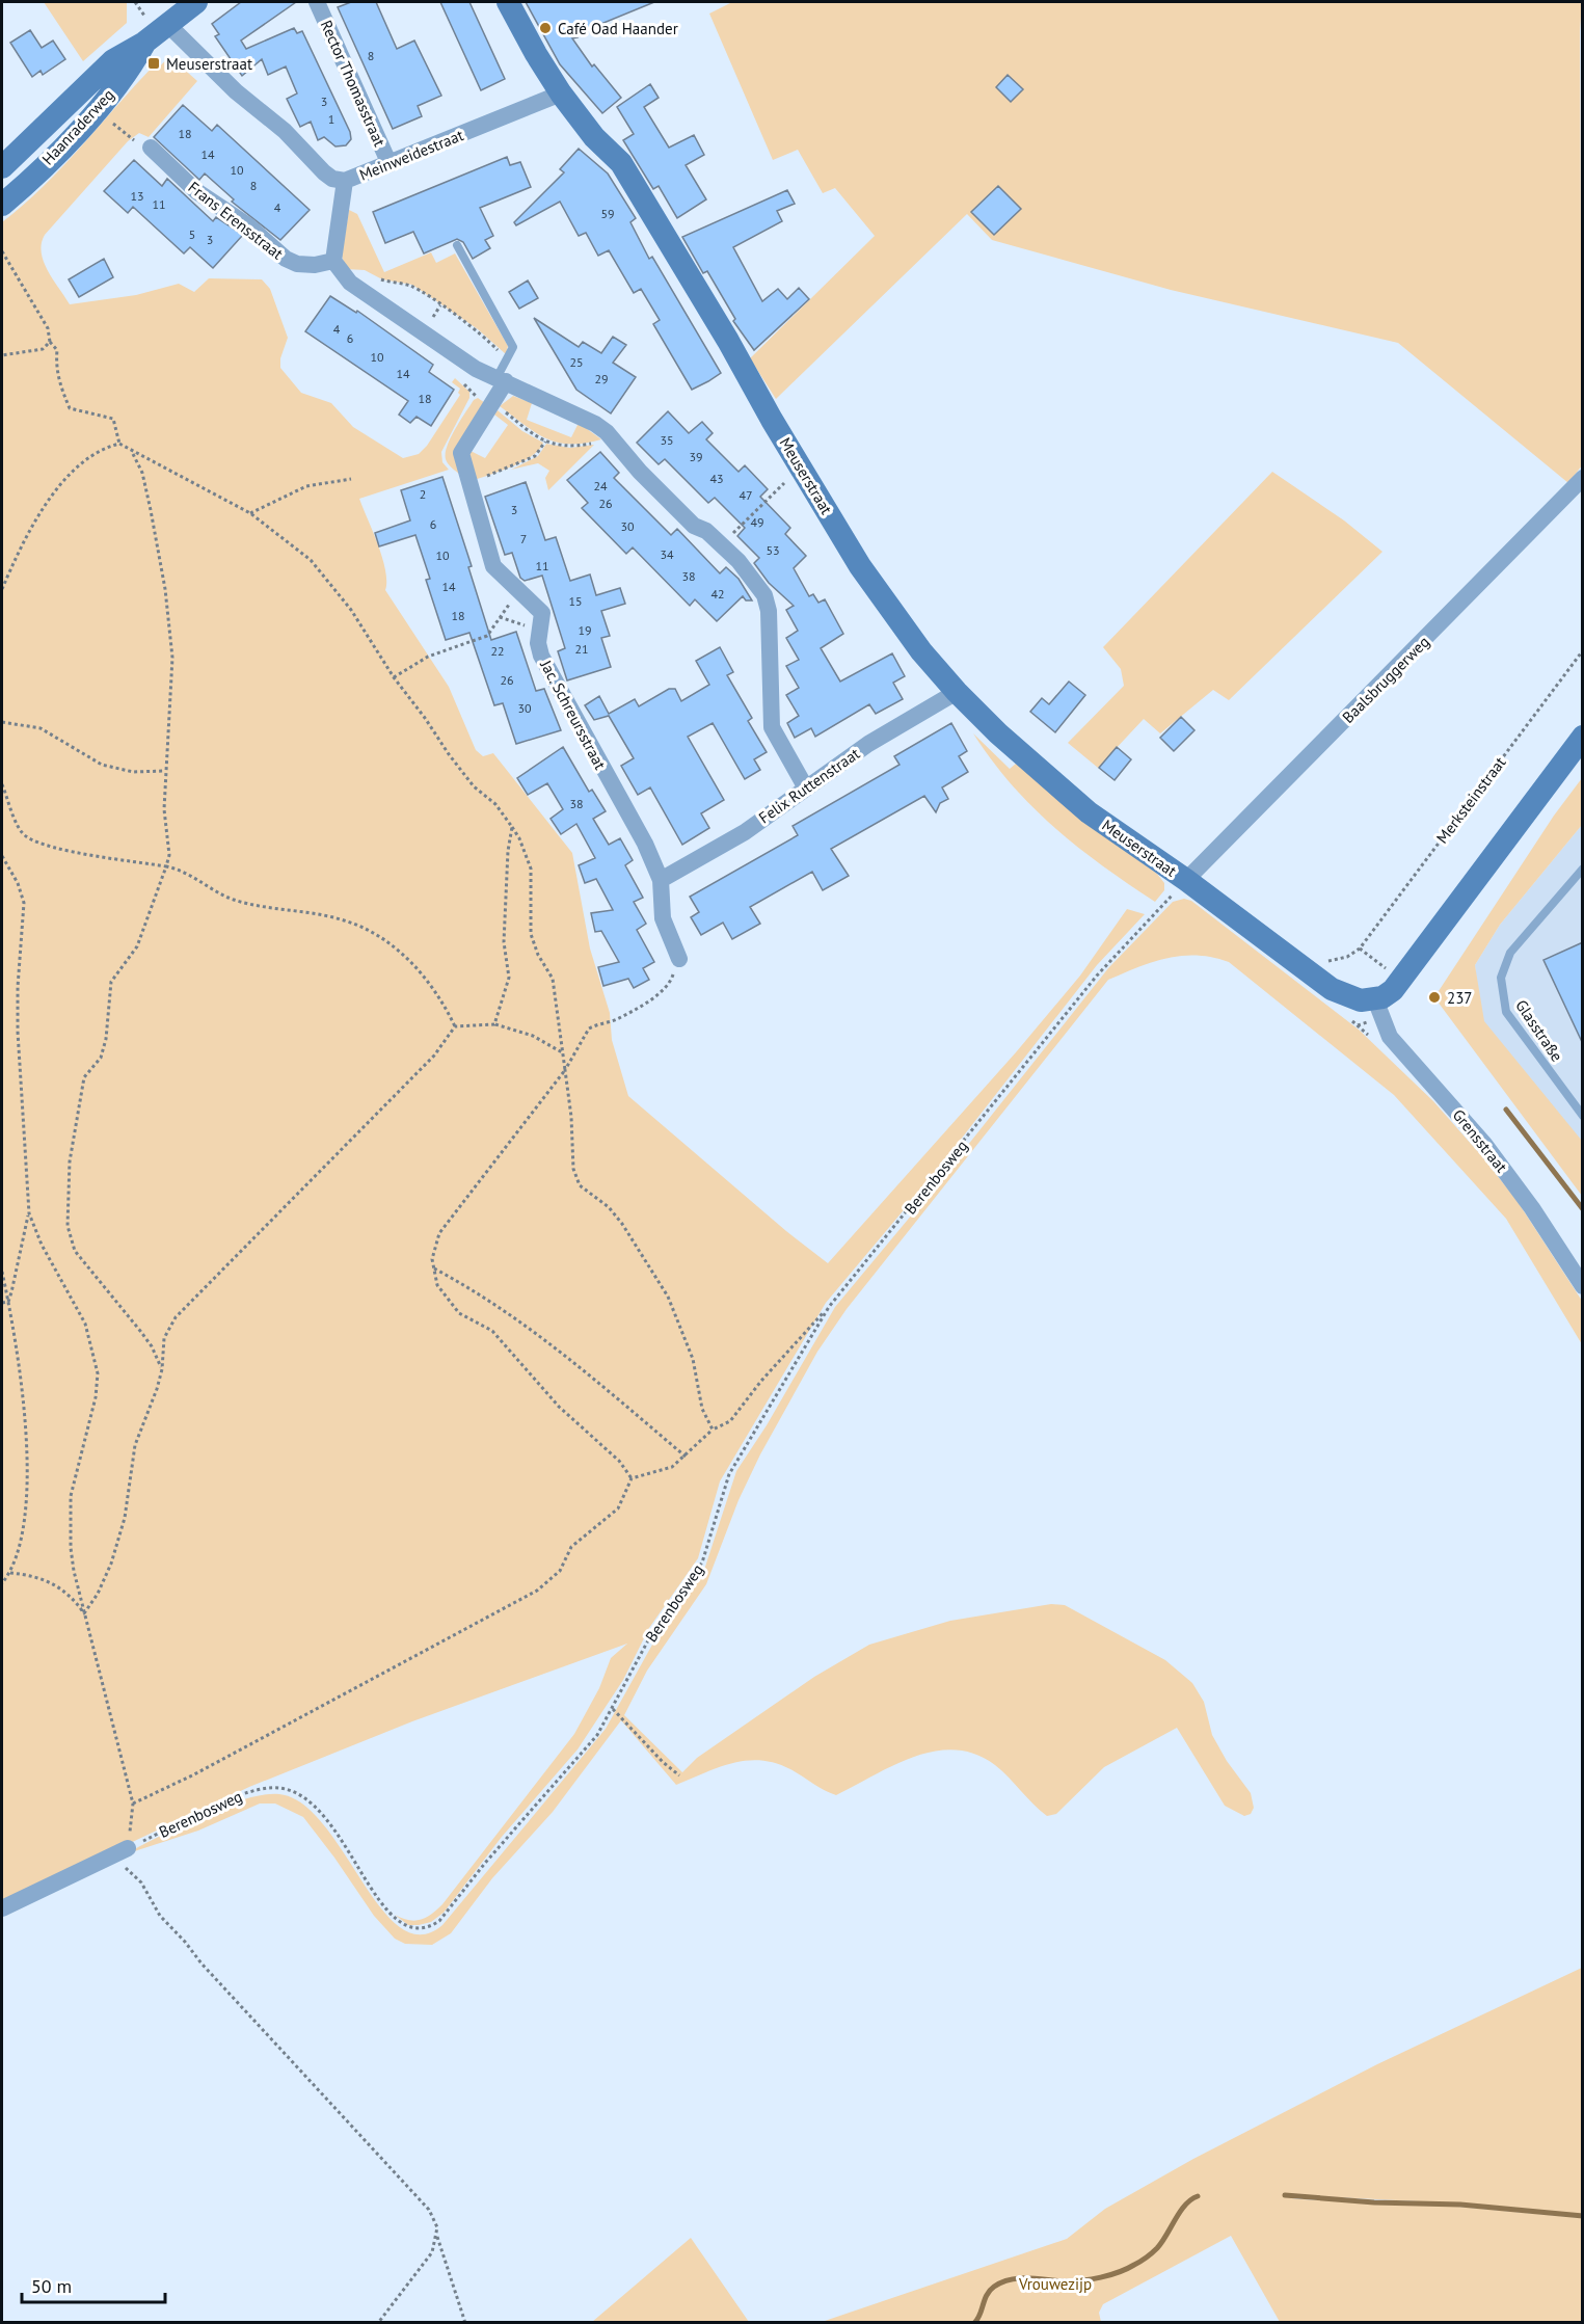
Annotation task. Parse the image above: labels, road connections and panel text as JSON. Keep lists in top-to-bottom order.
{
  "streets": {
    "street": [
      "Rector Thomasstraat",
      "Haanraderweg",
      "Meinweidestraat",
      "Frans Erensstraat",
      "Meuserstraat",
      "Baalsbruggerweg",
      "Jac. Schreursstraat",
      "Felix Ruttenstraat",
      "Grensstraat"
    ],
    "lane": ["Glasstraße"],
    "path": ["Merksteinstraat", "Berenbosweg"]
  },
  "crossings": [
    ["Rector Thomasstraat", "Meinweidestraat"],
    ["Haanraderweg", "Meinweidestraat"],
    ["Meinweidestraat", "Meuserstraat"],
    ["Meuserstraat", "Baalsbruggerweg"],
    ["Meuserstraat", "Felix Ruttenstraat"],
    ["Meuserstraat", "Berenbosweg"],
    ["Baalsbruggerweg", "Berenbosweg"],
    ["Jac. Schreursstraat", "Felix Ruttenstraat"]
  ],
  "parks": ["Vrouwezijp"],
  "places": {
    "other": ["Café Oad Haander", "237"],
    "transit": ["Meuserstraat"]
  },
  "house_numbers": [
    "8",
    "3",
    "1",
    "18",
    "14",
    "10",
    "8",
    "13",
    "11",
    "4",
    "59",
    "5",
    "3",
    "4",
    "6",
    "10",
    "25",
    "14",
    "29",
    "18",
    "35",
    "39",
    "43",
    "24",
    "2",
    "47",
    "26",
    "3",
    "49",
    "6",
    "30",
    "7",
    "53",
    "34",
    "10",
    "11",
    "38",
    "14",
    "42",
    "15",
    "18",
    "19",
    "21",
    "22",
    "26",
    "30",
    "38"
  ],
  "scale_bar": "50 m"
}
